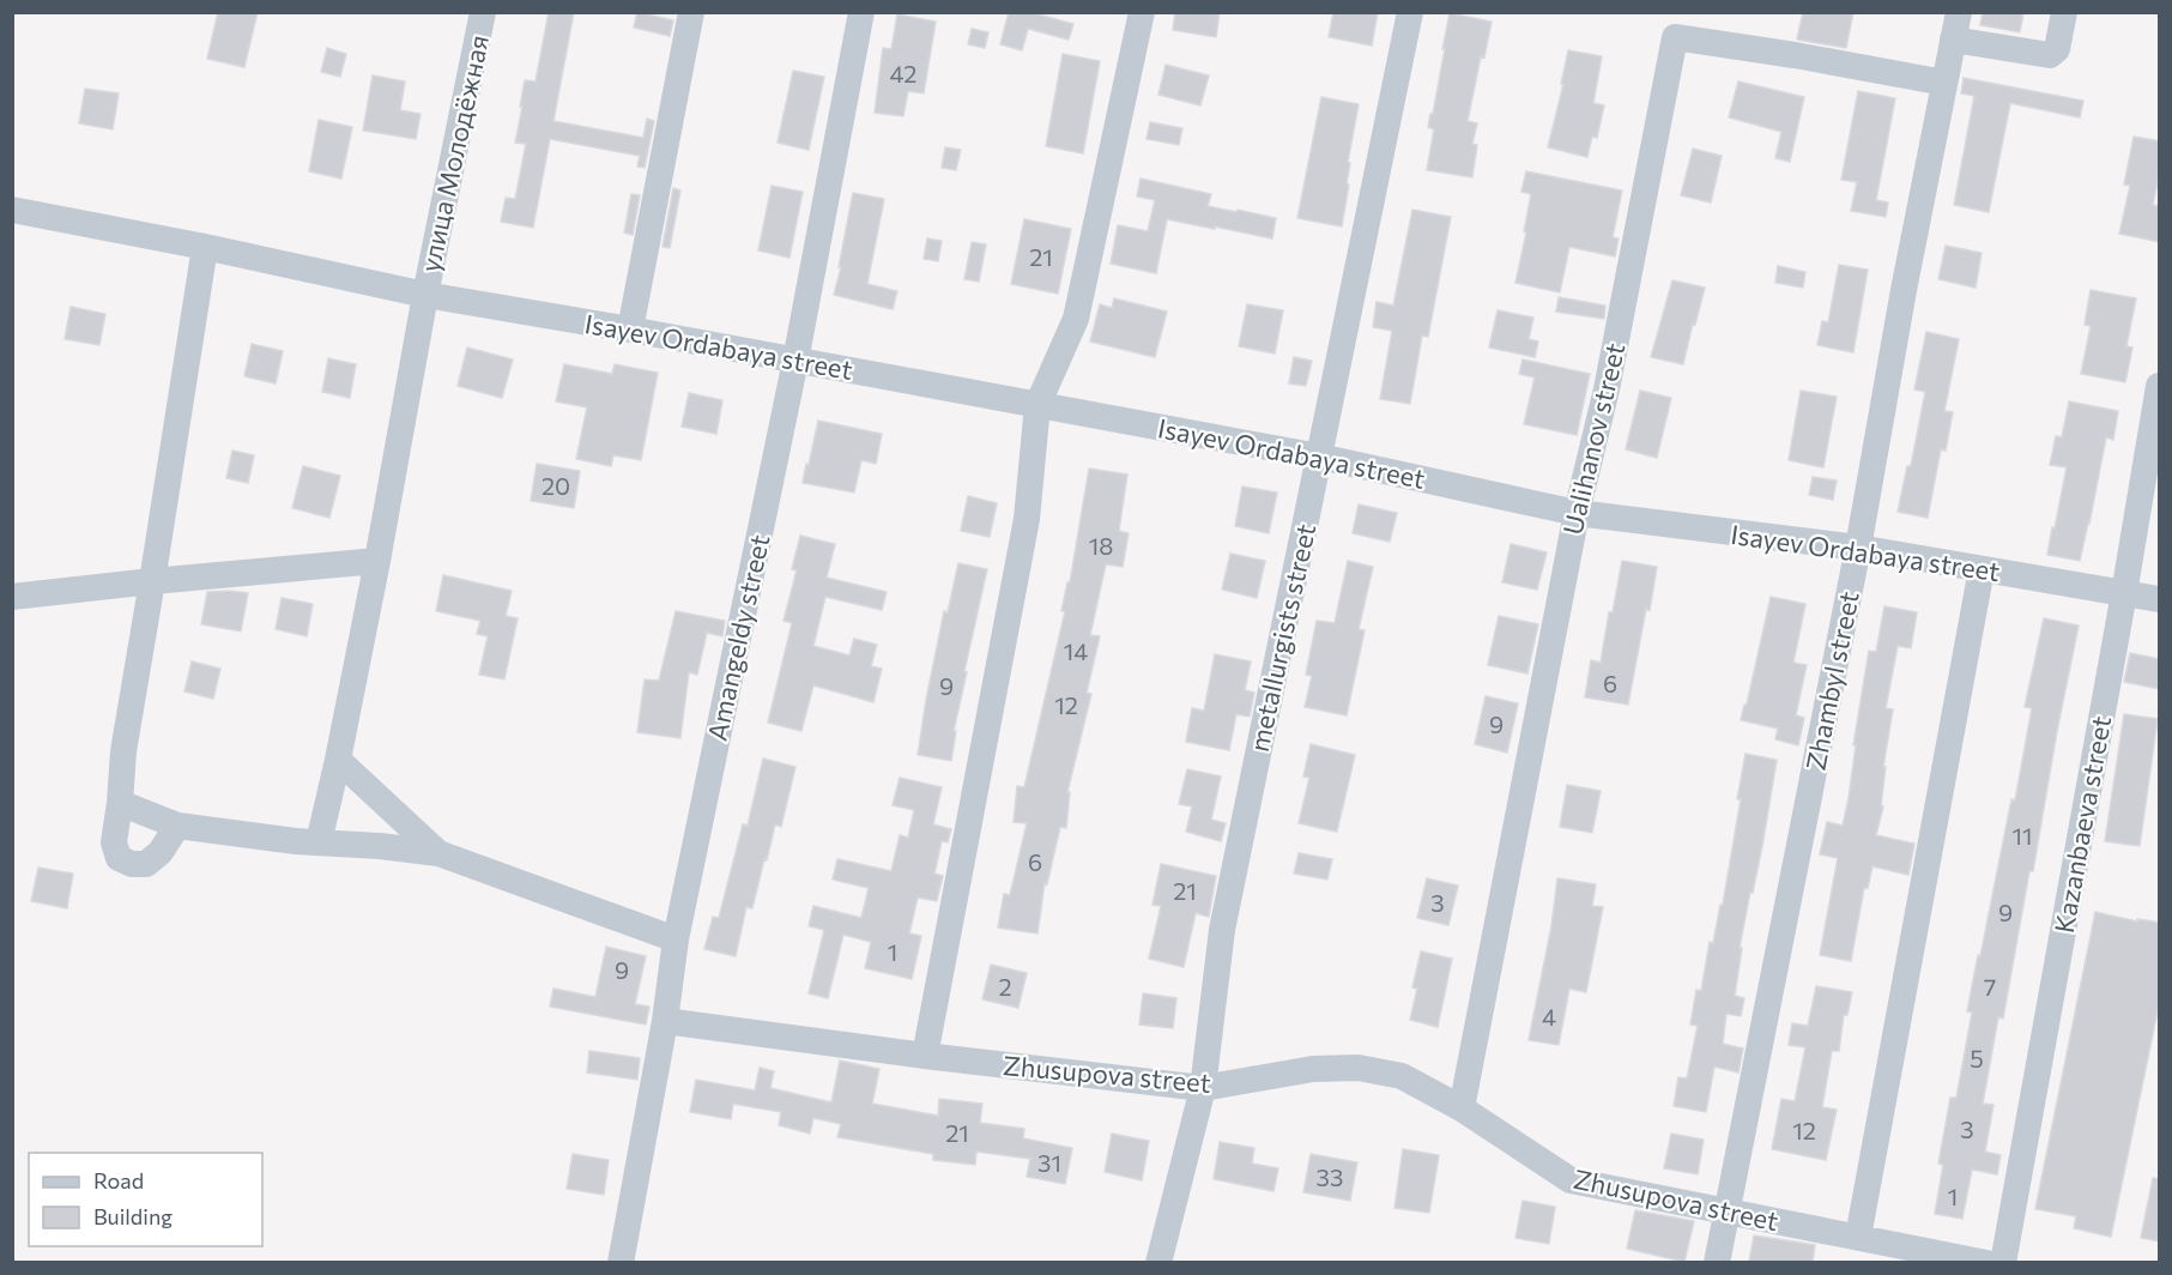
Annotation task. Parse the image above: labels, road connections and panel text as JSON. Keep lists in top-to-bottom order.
{
  "streets": {
    "street": [
      "улица Молодёжная",
      "Isayev Ordabaya street",
      "Ualihanov street",
      "Amangeldy street",
      "metallurgists street",
      "Zhambyl street",
      "Kazanbaeva street",
      "Zhusupova street"
    ]
  },
  "crossings": [
    ["улица Молодёжная", "Isayev Ordabaya street"],
    ["Isayev Ordabaya street", "Ualihanov street"],
    ["Isayev Ordabaya street", "Amangeldy street"],
    ["Isayev Ordabaya street", "metallurgists street"],
    ["Isayev Ordabaya street", "Zhambyl street"],
    ["Isayev Ordabaya street", "Kazanbaeva street"],
    ["Ualihanov street", "Zhambyl street"],
    ["Ualihanov street", "Zhusupova street"],
    ["Amangeldy street", "Zhusupova street"],
    ["metallurgists street", "Zhusupova street"],
    ["Zhambyl street", "Zhusupova street"]
  ],
  "house_numbers": [
    "42",
    "21",
    "20",
    "18",
    "14",
    "6",
    "9",
    "12",
    "9",
    "11",
    "6",
    "21",
    "3",
    "9",
    "1",
    "9",
    "2",
    "7",
    "4",
    "5",
    "3",
    "12",
    "21",
    "31",
    "33",
    "1"
  ],
  "legend": ["Road", "Building"]
}
